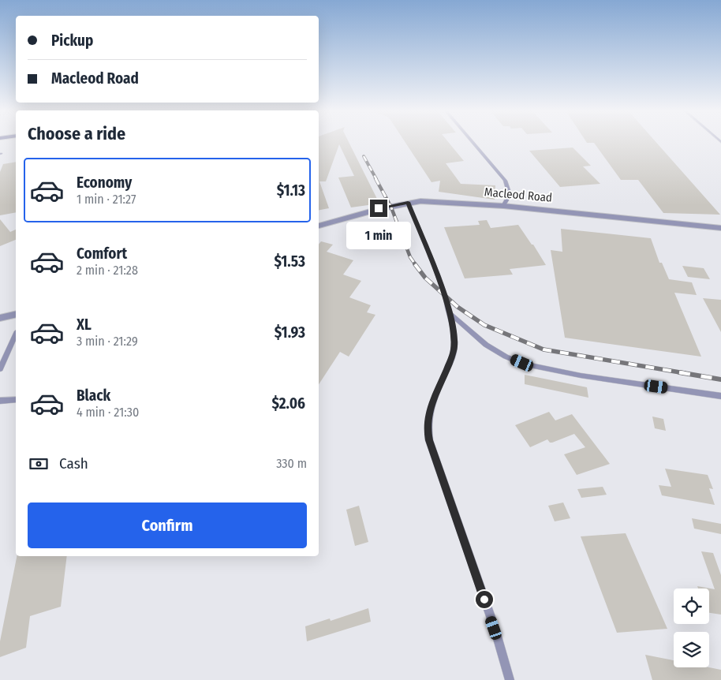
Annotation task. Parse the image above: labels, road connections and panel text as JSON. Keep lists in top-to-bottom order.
{
  "streets": {
    "street": ["Macleod Road"]
  },
  "page": {
    "banner": ["Pickup", "Macleod Road"],
    "heading": "Choose a ride",
    "list": [
      {
        "name": "Economy",
        "note": "1 min · 21:27",
        "value": "$1.13"
      },
      {
        "name": "Comfort",
        "note": "2 min · 21:28",
        "value": "$1.53"
      },
      {
        "name": "XL",
        "note": "3 min · 21:29",
        "value": "$1.93"
      },
      {
        "name": "Black",
        "note": "4 min · 21:30",
        "value": "$2.06"
      }
    ],
    "bubble": "1 min",
    "pay": ["Cash", "330 m"],
    "buttons": "Confirm"
  }
}
